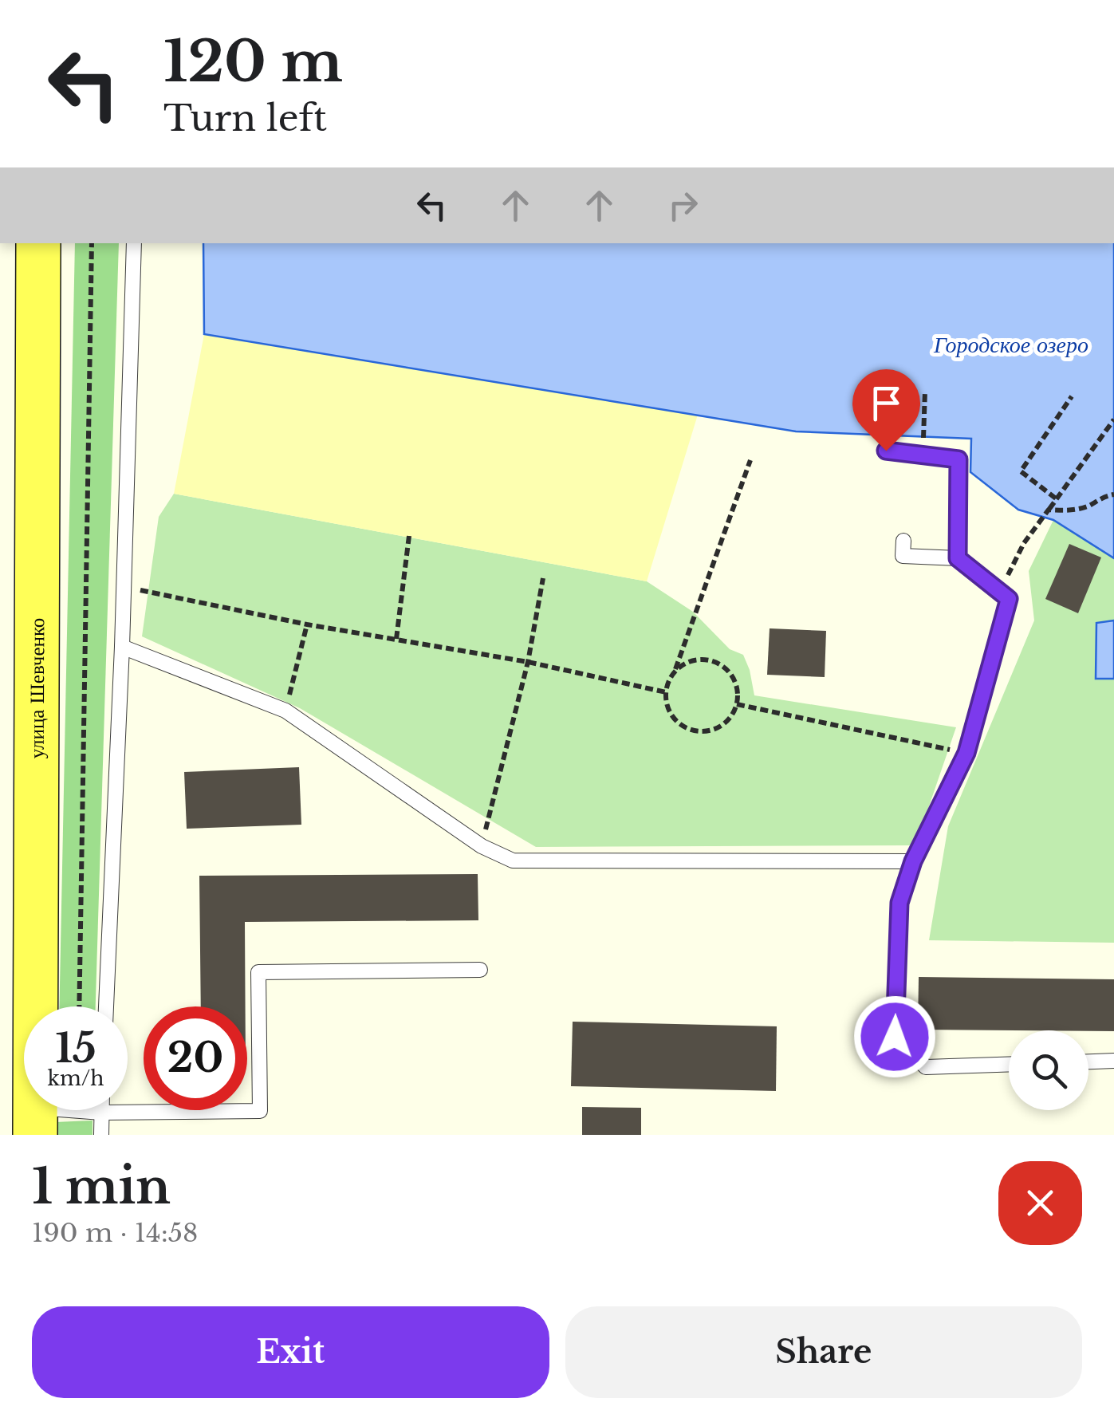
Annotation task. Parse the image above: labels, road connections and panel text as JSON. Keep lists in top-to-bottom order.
{
  "streets": {
    "main road": ["улица Шевченко"]
  },
  "water": ["Городское озеро"],
  "page": {
    "turn": ["120 m", "Turn left"],
    "speed": "15 km/h",
    "limit": "20",
    "heading": ["1 min", "190 m · 14:58"],
    "buttons": ["Exit", "Share"]
  }
}
